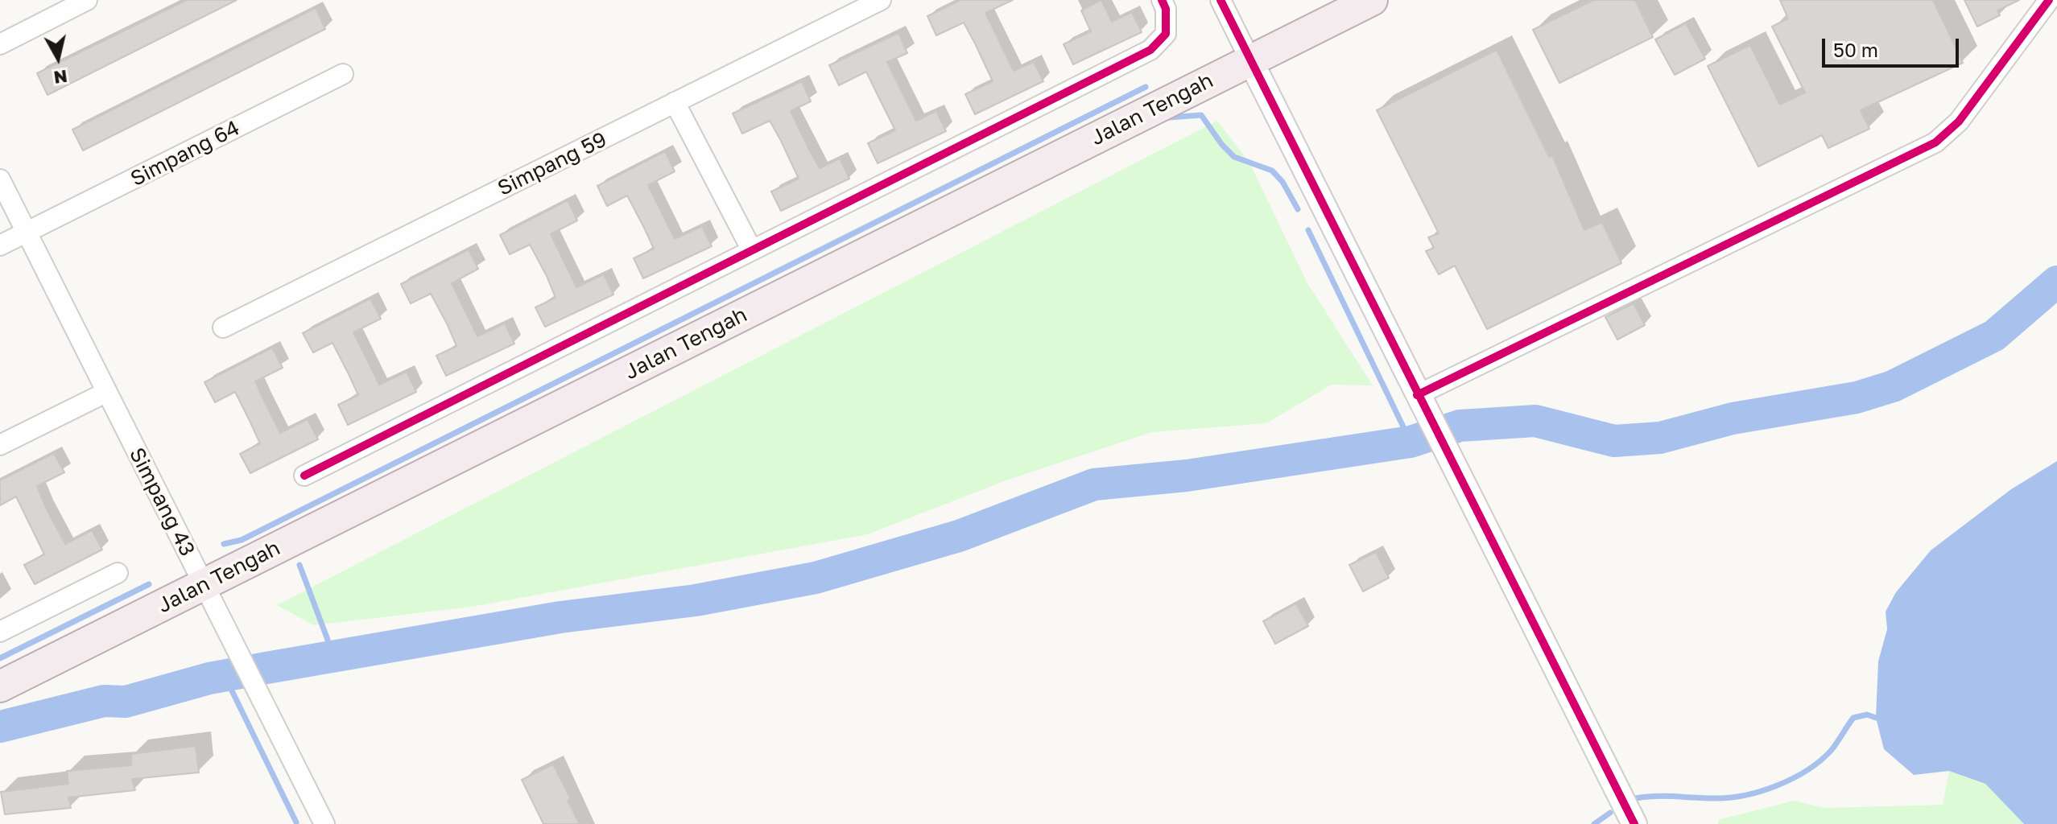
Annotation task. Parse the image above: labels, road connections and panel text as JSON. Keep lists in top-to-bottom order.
{
  "streets": {
    "main road": ["Jalan Tengah"],
    "street": ["Simpang 64", "Simpang 59", "Simpang 43"]
  },
  "crossings": [
    ["Jalan Tengah", "Simpang 43"],
    ["Simpang 64", "Simpang 43"]
  ],
  "scale_bar": "50 m",
  "north": "bottom"
}
